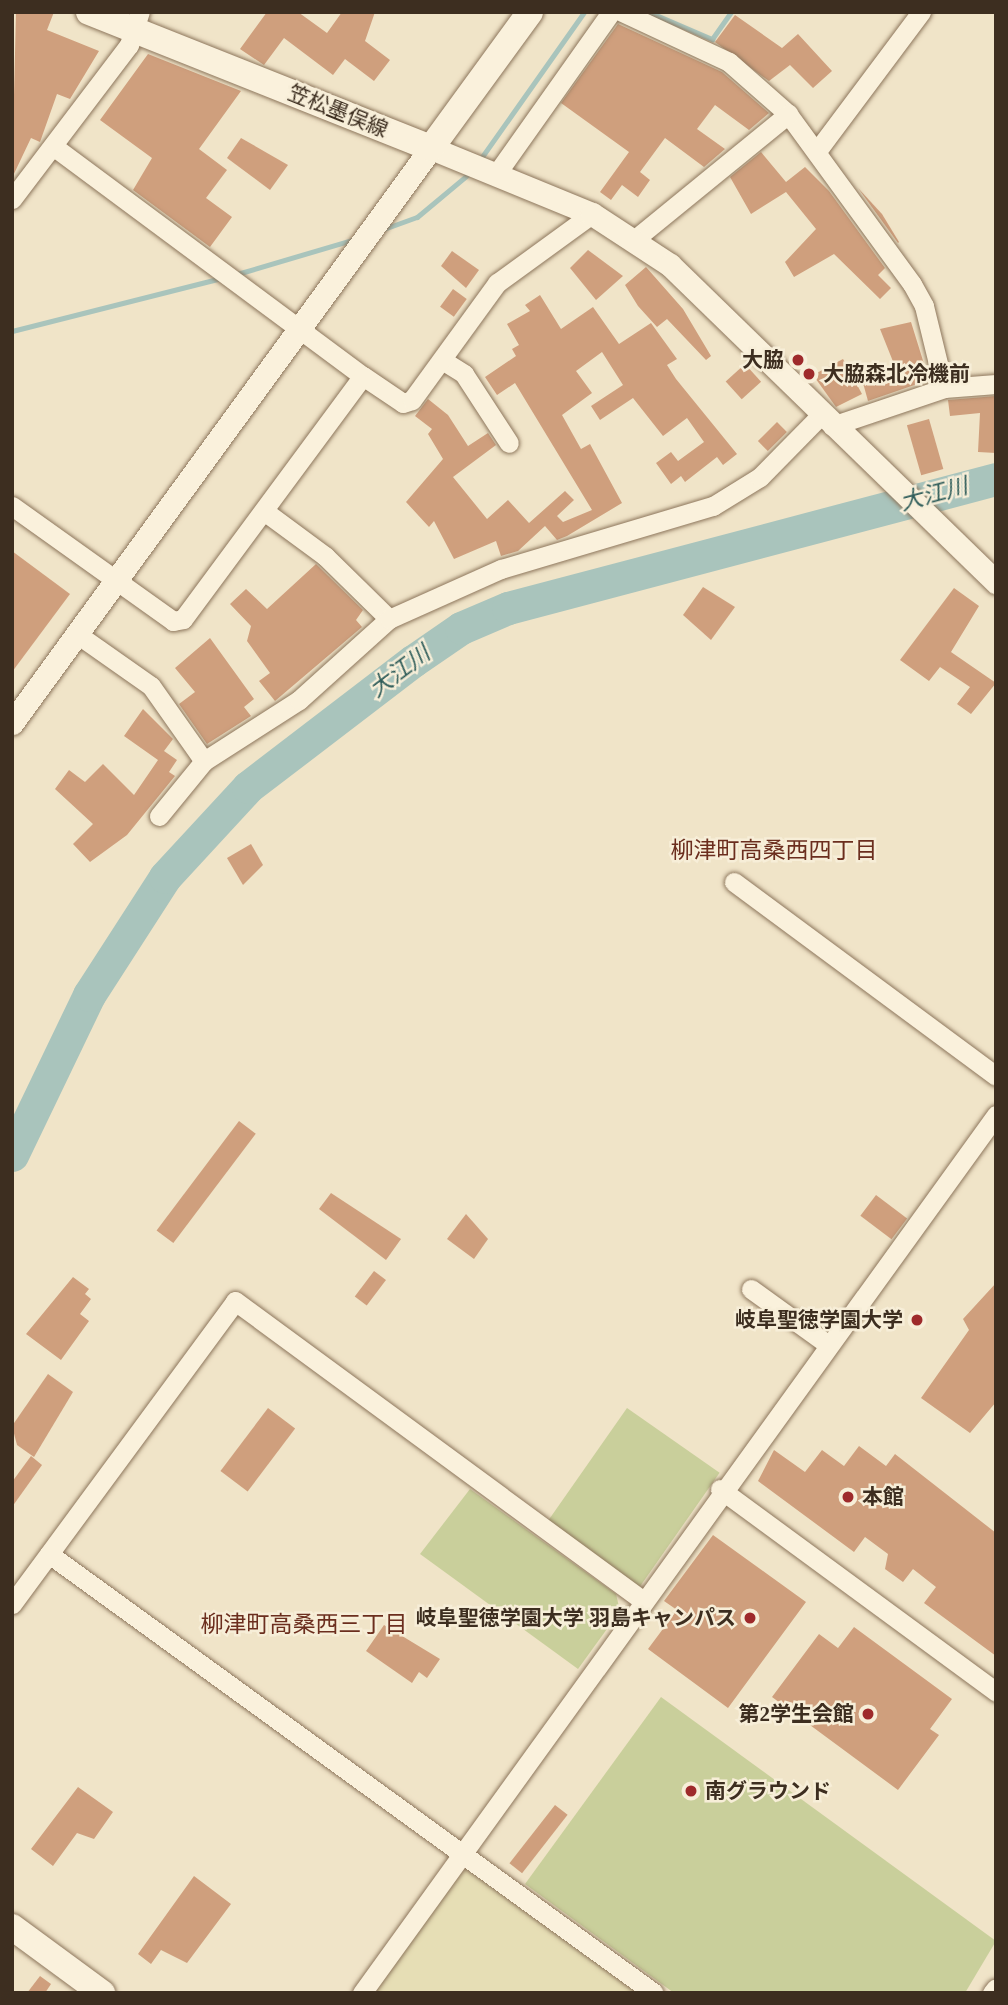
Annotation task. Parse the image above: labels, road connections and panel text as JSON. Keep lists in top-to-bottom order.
{
  "streets": {
    "main road": ["笠松墨俣線"]
  },
  "districts": ["柳津町高桑西四丁目", "柳津町高桑西三丁目"],
  "water": ["大江川"],
  "places": [
    "大脇",
    "大脇森北冷機前",
    "岐阜聖徳学園大学",
    "本館",
    "岐阜聖徳学園大学 羽島キャンパス",
    "第2学生会館",
    "南グラウンド"
  ]
}
